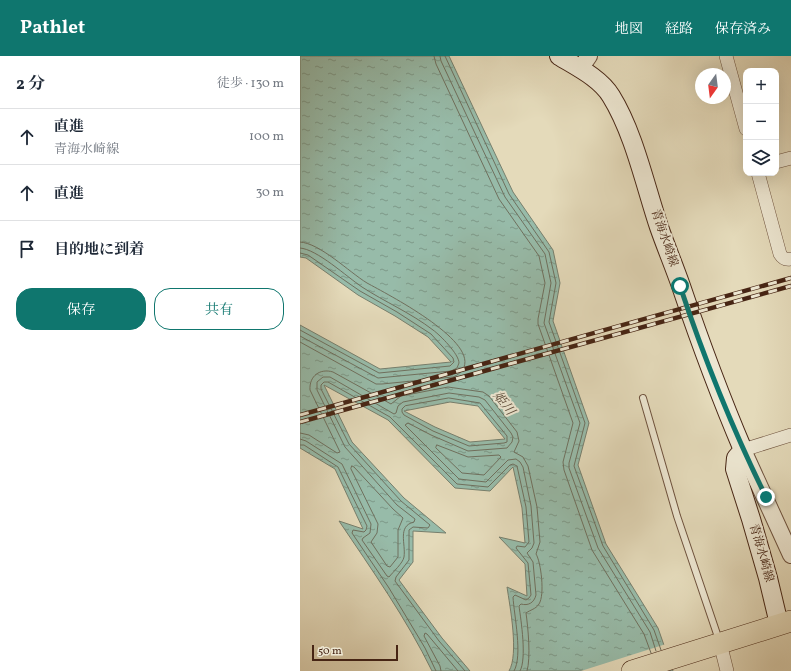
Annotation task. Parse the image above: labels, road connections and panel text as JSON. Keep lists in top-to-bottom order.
{
  "streets": {
    "main road": ["青海水崎線"]
  },
  "water": ["姫川"],
  "scale_bar": "50 m",
  "north": "bottom",
  "page": {
    "header": "Pathlet",
    "nav": ["地図", "経路", "保存済み"],
    "heading": ["2 分", "徒歩 · 130 m"],
    "map_buttons": ["+", "−"],
    "list": [
      ["直進", "青海水崎線", "100 m"],
      ["直進", "30 m"],
      "目的地に到着"
    ],
    "buttons": ["保存", "共有"],
    "scale": "50 m"
  }
}
